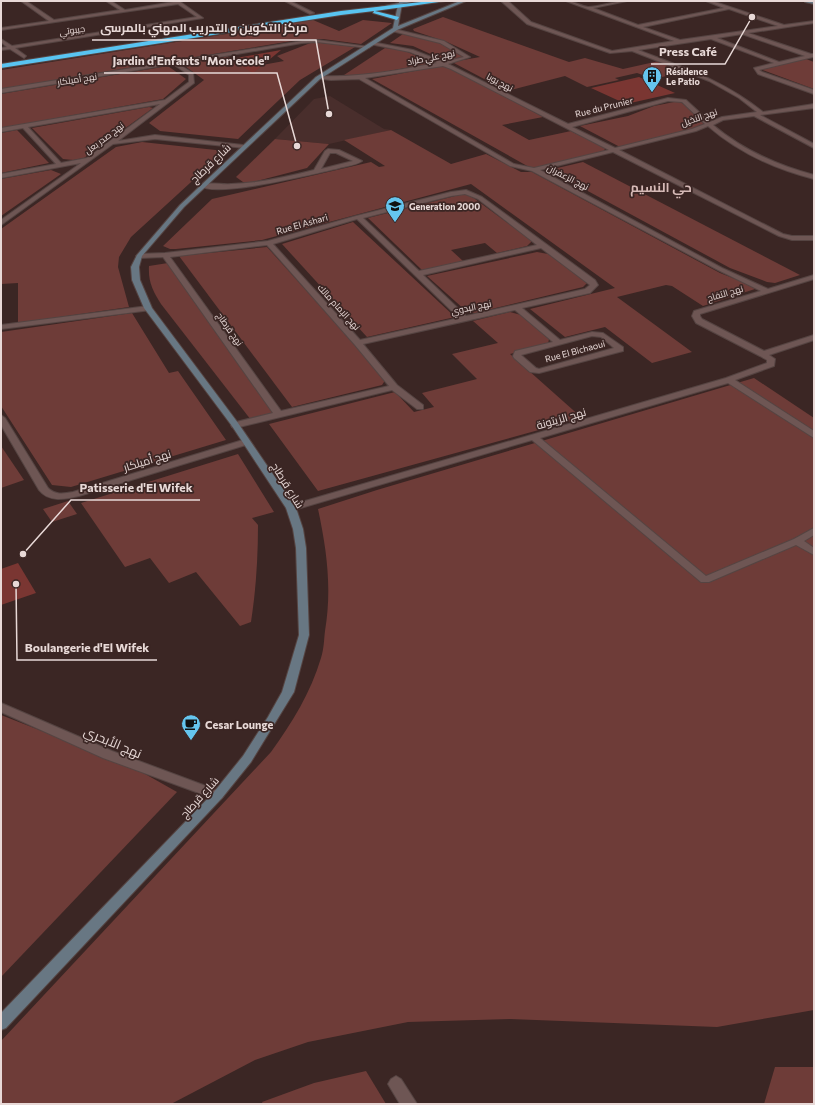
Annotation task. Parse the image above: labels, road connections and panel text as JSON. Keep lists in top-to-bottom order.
{
  "streets": {
    "street": [
      "جيبوتي",
      "نهج علي طراد",
      "نهج أميلكار",
      "نهج يوبا",
      "Rue du Prunier",
      "نهج النخيل",
      "نهج صدر بعل",
      "شارع قرطاج",
      "نهج الزعفران",
      "Rue El Ashari",
      "نهج التفاح",
      "نهج الإمام مالك",
      "نهج البدوي",
      "نهج قرطاج",
      "Rue El Bichaoui",
      "نهج الزيتونة",
      "نهج الأبحري"
    ]
  },
  "crossings": [
    ["نهج علي طراد", "نهج يوبا"],
    ["نهج علي طراد", "شارع قرطاج"],
    ["نهج علي طراد", "نهج الزعفران"],
    ["نهج أميلكار", "نهج يوبا"],
    ["نهج أميلكار", "نهج صدر بعل"],
    ["نهج أميلكار", "شارع قرطاج"],
    ["نهج يوبا", "Rue du Prunier"],
    ["نهج يوبا", "نهج النخيل"],
    ["نهج يوبا", "شارع قرطاج"],
    ["Rue du Prunier", "نهج النخيل"],
    ["شارع قرطاج", "Rue El Ashari"],
    ["شارع قرطاج", "نهج الزيتونة"],
    ["شارع قرطاج", "نهج الأبحري"],
    ["نهج الزعفران", "نهج التفاح"],
    ["Rue El Ashari", "نهج الإمام مالك"],
    ["Rue El Ashari", "نهج البدوي"],
    ["Rue El Ashari", "نهج قرطاج"],
    ["نهج التفاح", "نهج الزيتونة"],
    ["نهج الإمام مالك", "نهج البدوي"],
    ["نهج البدوي", "Rue El Bichaoui"]
  ],
  "districts": ["حي النسيم"],
  "places": {
    "other": [
      "Press Café",
      "مركز التكوين و التدريب المهني بالمرسى",
      "Jardin d'Enfants \"Mon'ecole\"",
      "Patisserie d'El Wifek",
      "Boulangerie d'El Wifek"
    ],
    "building": ["Résidence Le Patio"],
    "school or university": ["Generation 2000"],
    "cafe": ["Cesar Lounge"]
  }
}
